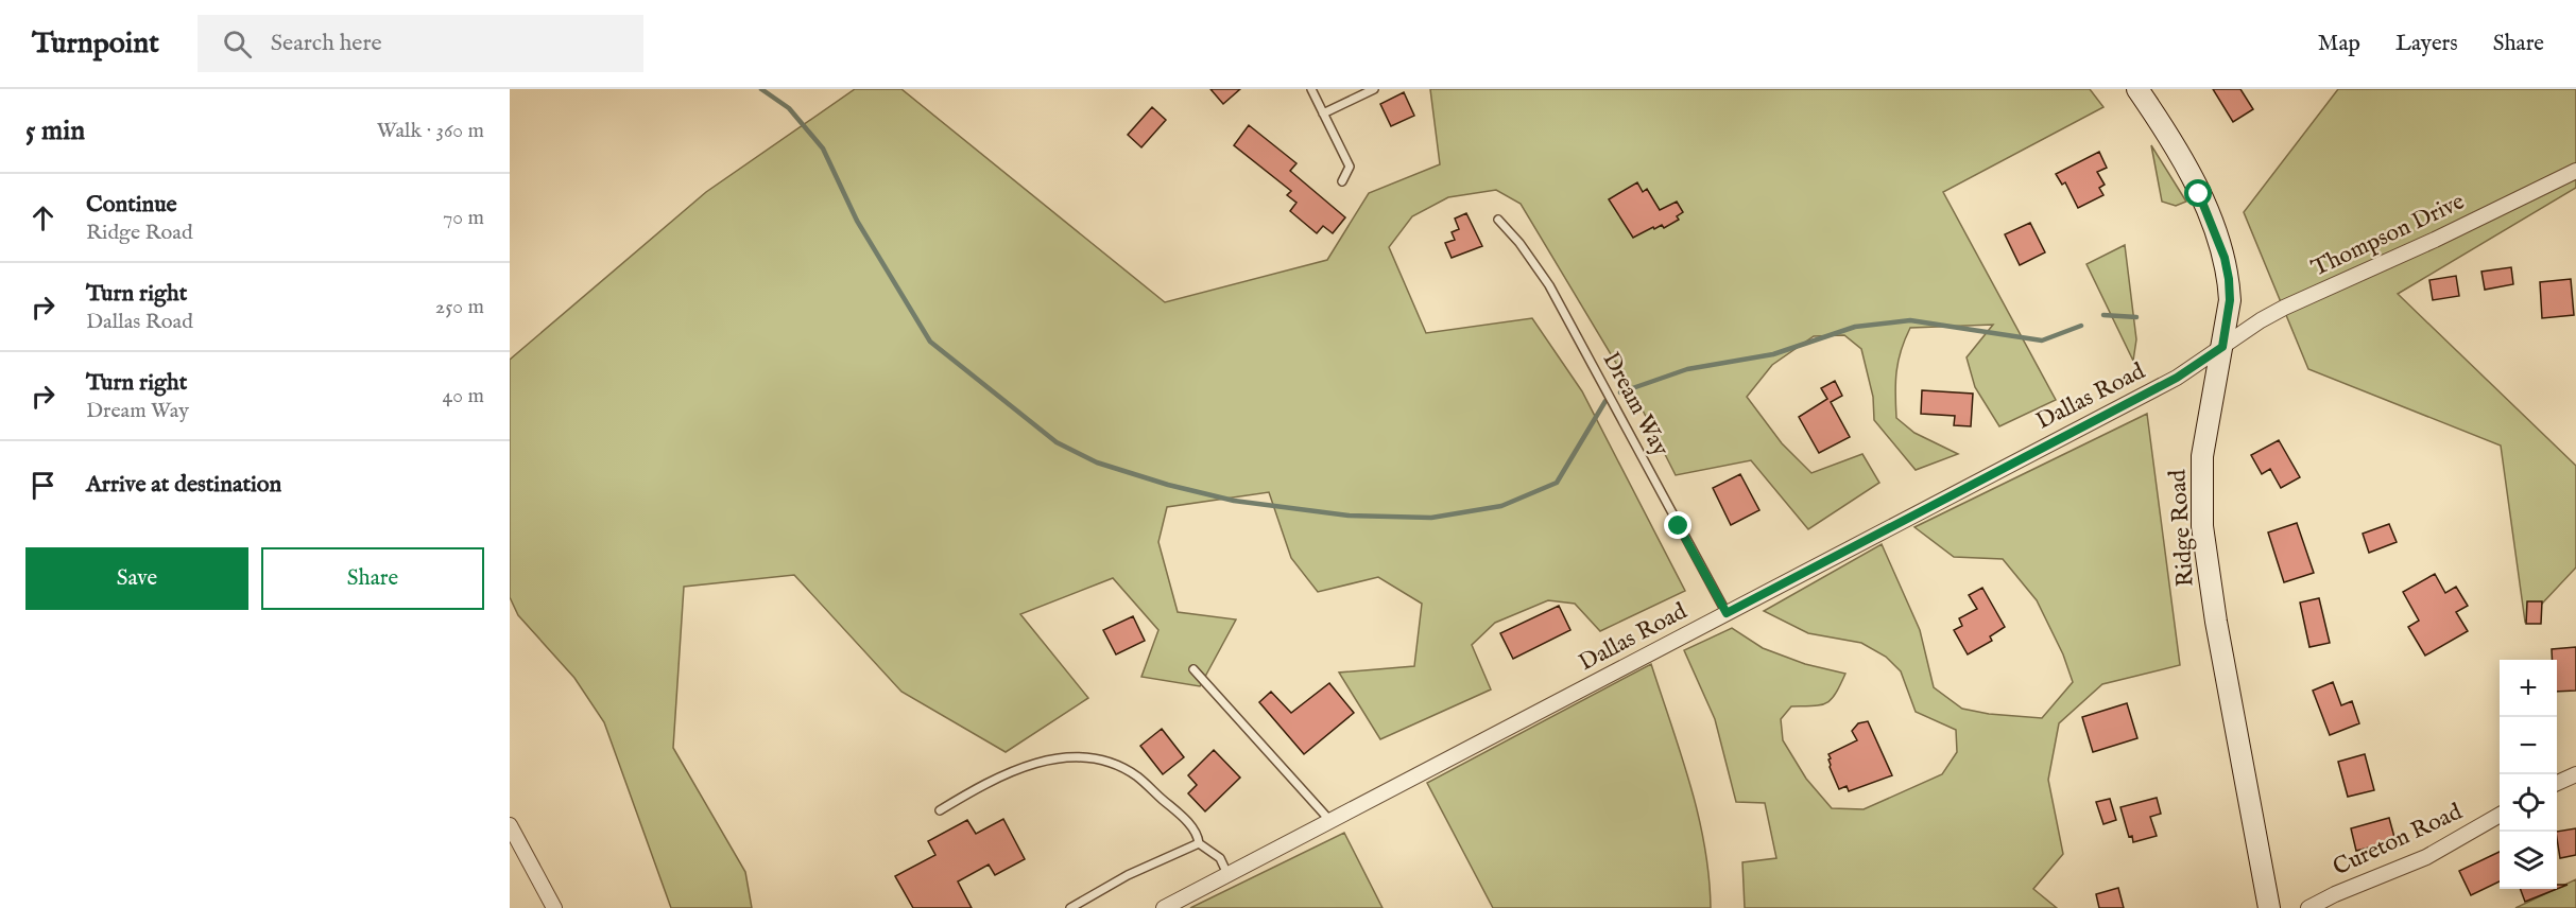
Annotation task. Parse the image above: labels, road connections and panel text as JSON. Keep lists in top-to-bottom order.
{
  "streets": {
    "street": [
      "Thompson Drive",
      "Dallas Road",
      "Ridge Road",
      "Cureton Road"
    ],
    "lane": ["Dream Way"]
  },
  "crossings": [
    ["Thompson Drive", "Dallas Road"],
    ["Thompson Drive", "Ridge Road"],
    ["Dallas Road", "Dream Way"],
    ["Dallas Road", "Ridge Road"]
  ],
  "page": {
    "header": "Turnpoint",
    "search": "Search here",
    "nav": ["Map", "Layers", "Share"],
    "heading": ["5 min", "Walk · 360 m"],
    "list": [
      ["Continue", "Ridge Road", "70 m"],
      ["Turn right", "Dallas Road", "250 m"],
      ["Turn right", "Dream Way", "40 m"],
      "Arrive at destination"
    ],
    "buttons": ["Save", "Share"],
    "map_buttons": ["+", "−"]
  }
}
